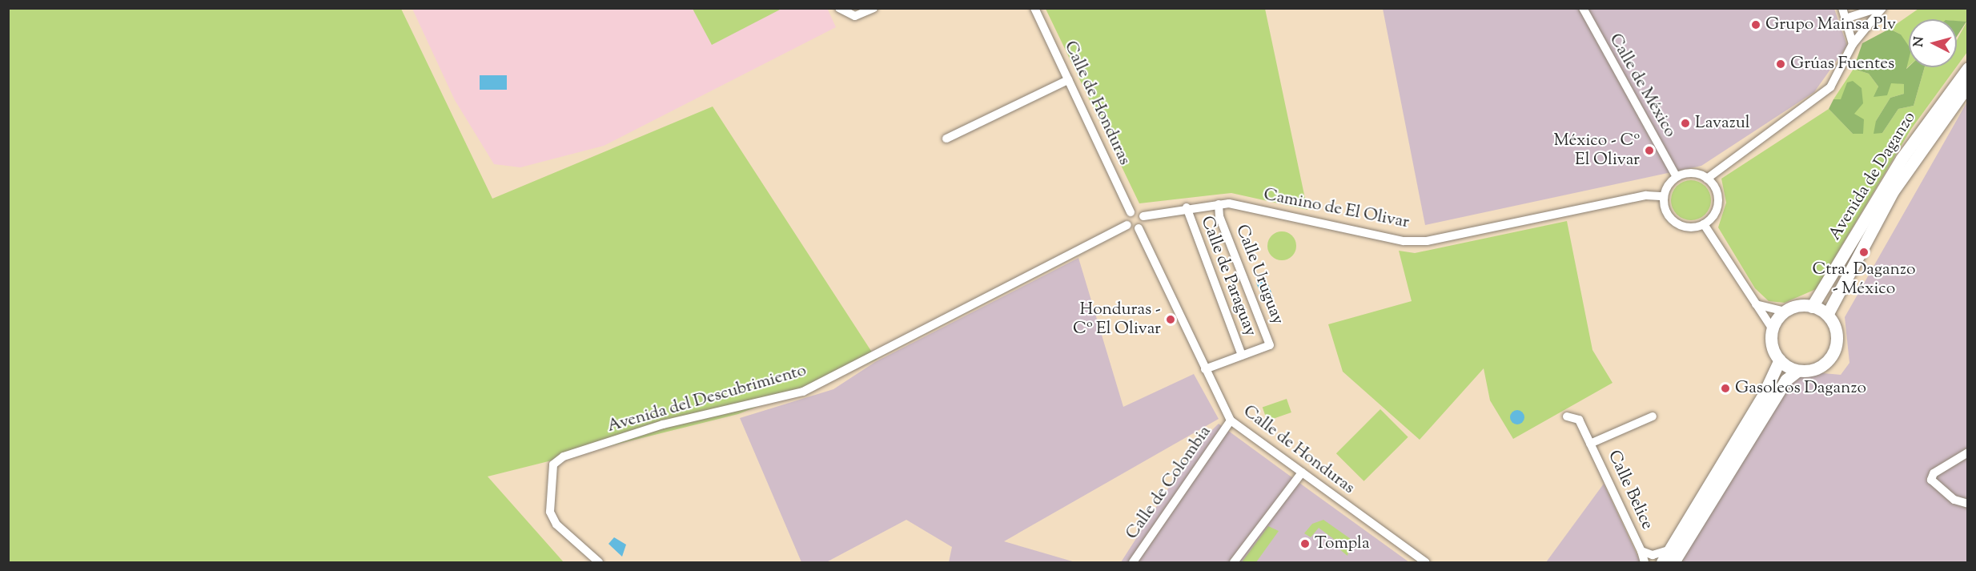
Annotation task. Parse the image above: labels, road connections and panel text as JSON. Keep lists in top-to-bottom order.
{
  "streets": {
    "main road": ["Avenida de Daganzo"],
    "street": [
      "Calle de México",
      "Calle de Honduras",
      "Camino de El Olivar",
      "Calle Uruguay",
      "Calle de Paraguay",
      "Avenida del Descubrimiento",
      "Calle de Colombia",
      "Calle Belice"
    ]
  },
  "crossings": [
    ["Calle de México", "Camino de El Olivar"],
    ["Calle de Honduras", "Calle Uruguay"],
    ["Calle de Honduras", "Calle de Colombia"],
    ["Camino de El Olivar", "Calle Uruguay"],
    ["Camino de El Olivar", "Calle de Paraguay"],
    ["Calle Uruguay", "Calle de Paraguay"]
  ],
  "places": [
    "Grupo Mainsa Plv",
    "Grúas Fuentes",
    "Lavazul",
    "México - Cº El Olivar",
    "Ctra. Daganzo - México",
    "Honduras - Cº El Olivar",
    "Gasoleos Daganzo",
    "Tompla"
  ],
  "north": "left"
}
